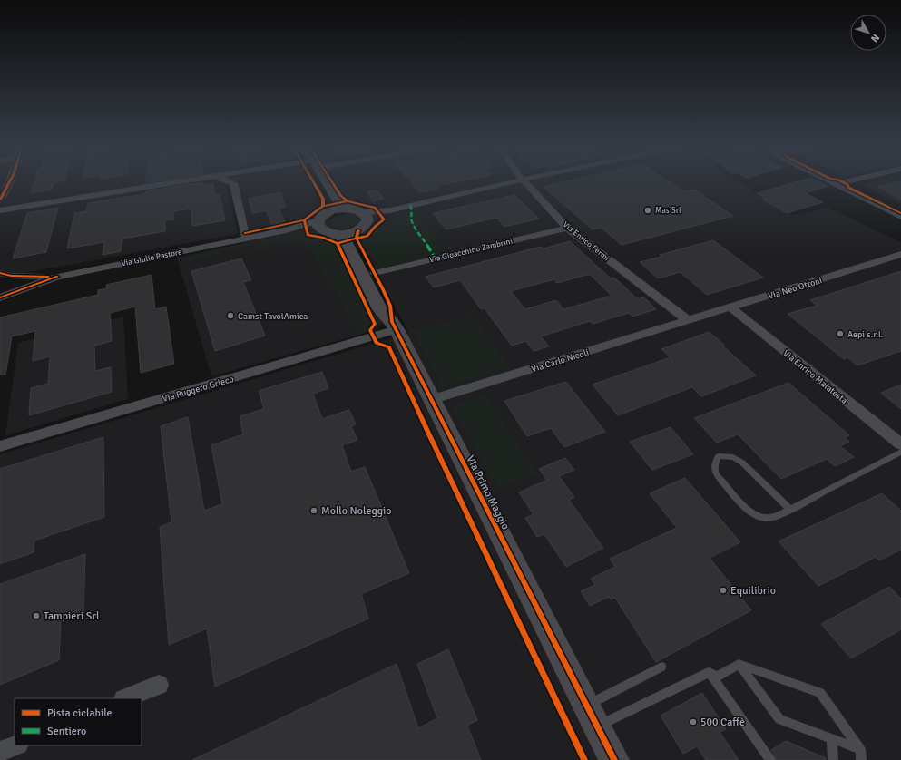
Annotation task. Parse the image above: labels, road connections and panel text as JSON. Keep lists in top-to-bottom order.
{
  "streets": {
    "street": [
      "Via Enrico Fermi",
      "Via Gioacchino Zambrini",
      "Via Giulio Pastore",
      "Via Neo Ottoni",
      "Via Carlo Nicoli",
      "Via Enrico Malatesta",
      "Via Ruggero Grieco",
      "Via Primo Maggio"
    ]
  },
  "crossings": [
    ["Via Enrico Fermi", "Via Gioacchino Zambrini"],
    ["Via Enrico Fermi", "Via Neo Ottoni"],
    ["Via Enrico Fermi", "Via Carlo Nicoli"],
    ["Via Gioacchino Zambrini", "Via Primo Maggio"],
    ["Via Neo Ottoni", "Via Carlo Nicoli"],
    ["Via Neo Ottoni", "Via Enrico Malatesta"],
    ["Via Carlo Nicoli", "Via Primo Maggio"],
    ["Via Ruggero Grieco", "Via Primo Maggio"]
  ],
  "places": [
    "Mas Srl",
    "Camst TavolAmica",
    "Aepi s.r.l.",
    "Mollo Noleggio",
    "Equilibrio",
    "Tampieri Srl",
    "500 Caffè"
  ],
  "legend": ["Pista ciclabile", "Sentiero"],
  "north": "bottom right"
}
